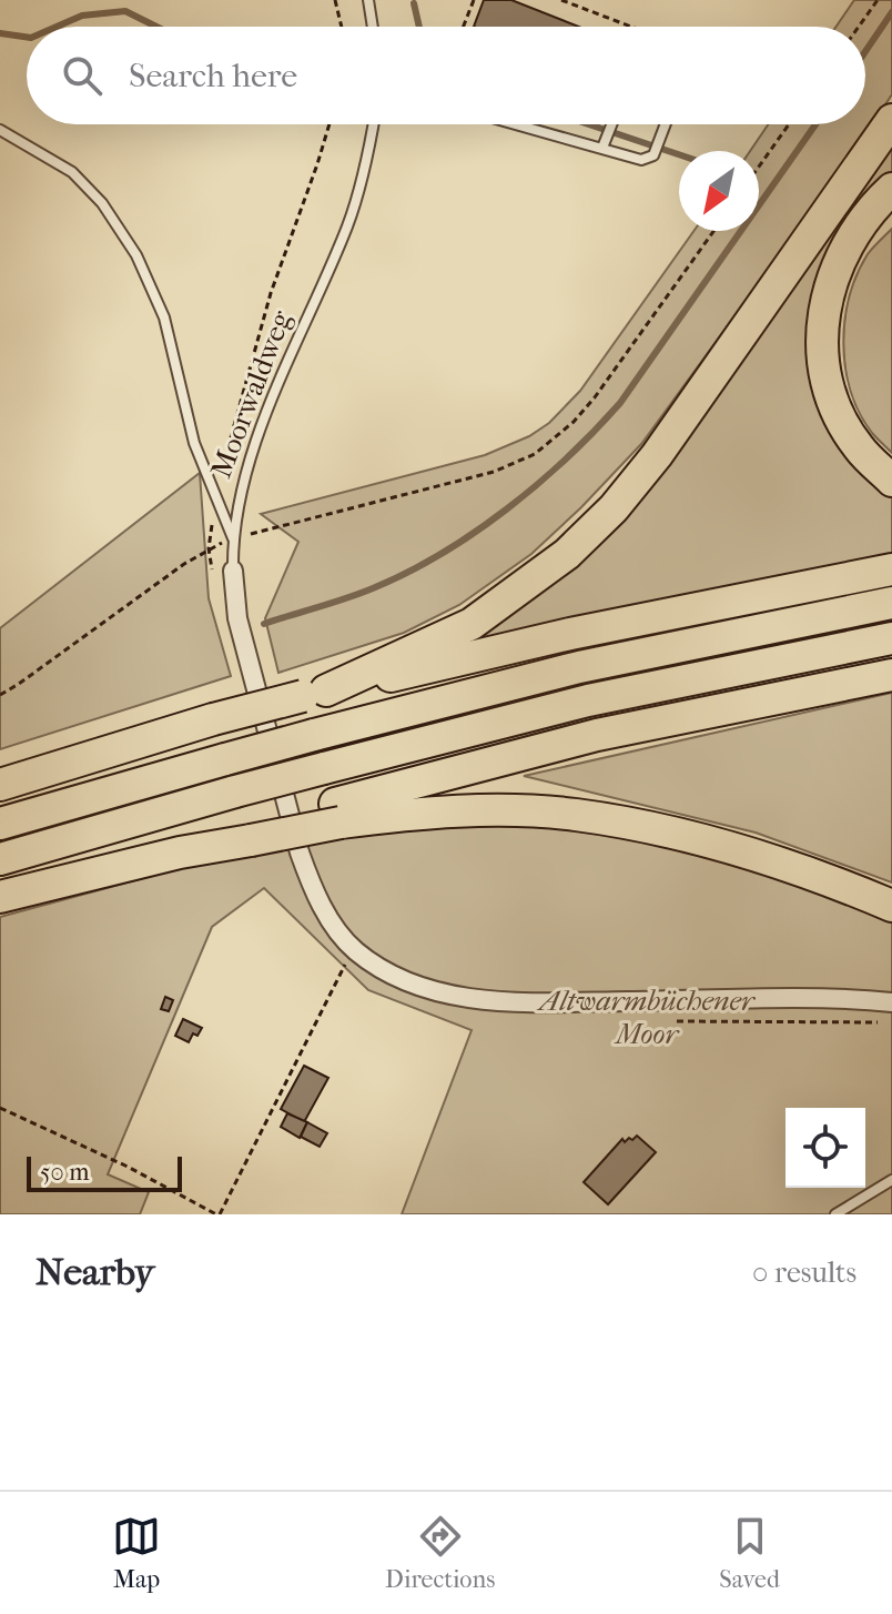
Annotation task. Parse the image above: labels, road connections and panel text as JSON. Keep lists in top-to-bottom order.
{
  "streets": {
    "street": ["Moorwaldweg"]
  },
  "parks": ["Altwarmbüchener Moor"],
  "scale_bar": "50 m",
  "north": "bottom left",
  "page": {
    "search": "Search here",
    "scale": "50 m",
    "heading": ["Nearby", "0 results"],
    "nav": ["Map", "Directions", "Saved"]
  }
}
